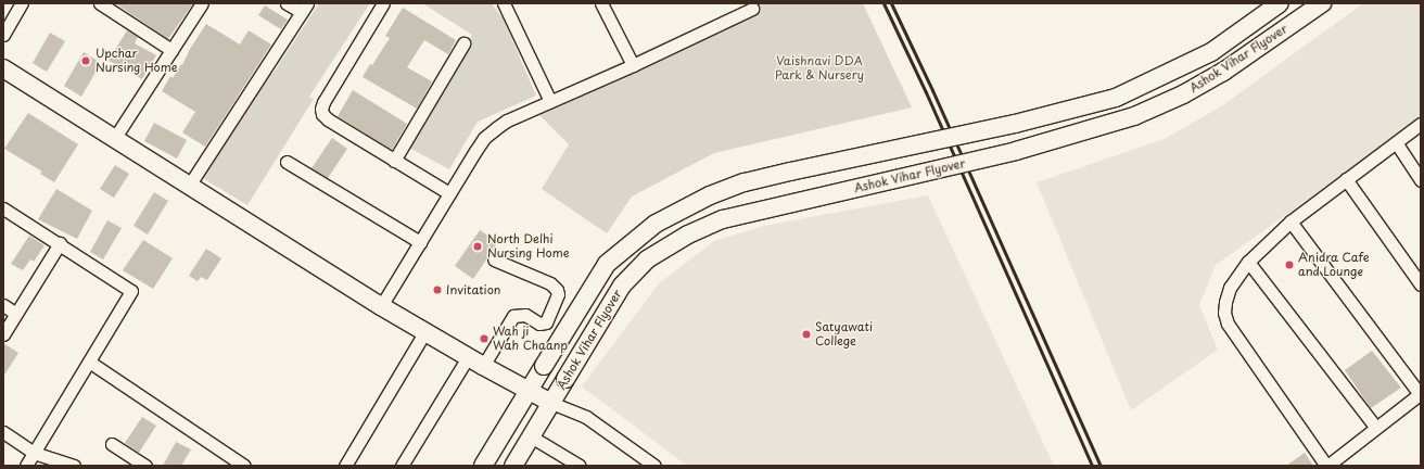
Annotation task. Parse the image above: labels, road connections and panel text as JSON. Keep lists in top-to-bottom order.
{
  "streets": {
    "main road": ["Ashok Vihar Flyover"]
  },
  "parks": ["Vaishnavi DDA Park & Nursery"],
  "places": [
    "Upchar Nursing Home",
    "North Delhi Nursing Home",
    "Anidra Cafe and Lounge",
    "Invitation",
    "Satyawati College",
    "Wah ji Wah Chaanp"
  ]
}
